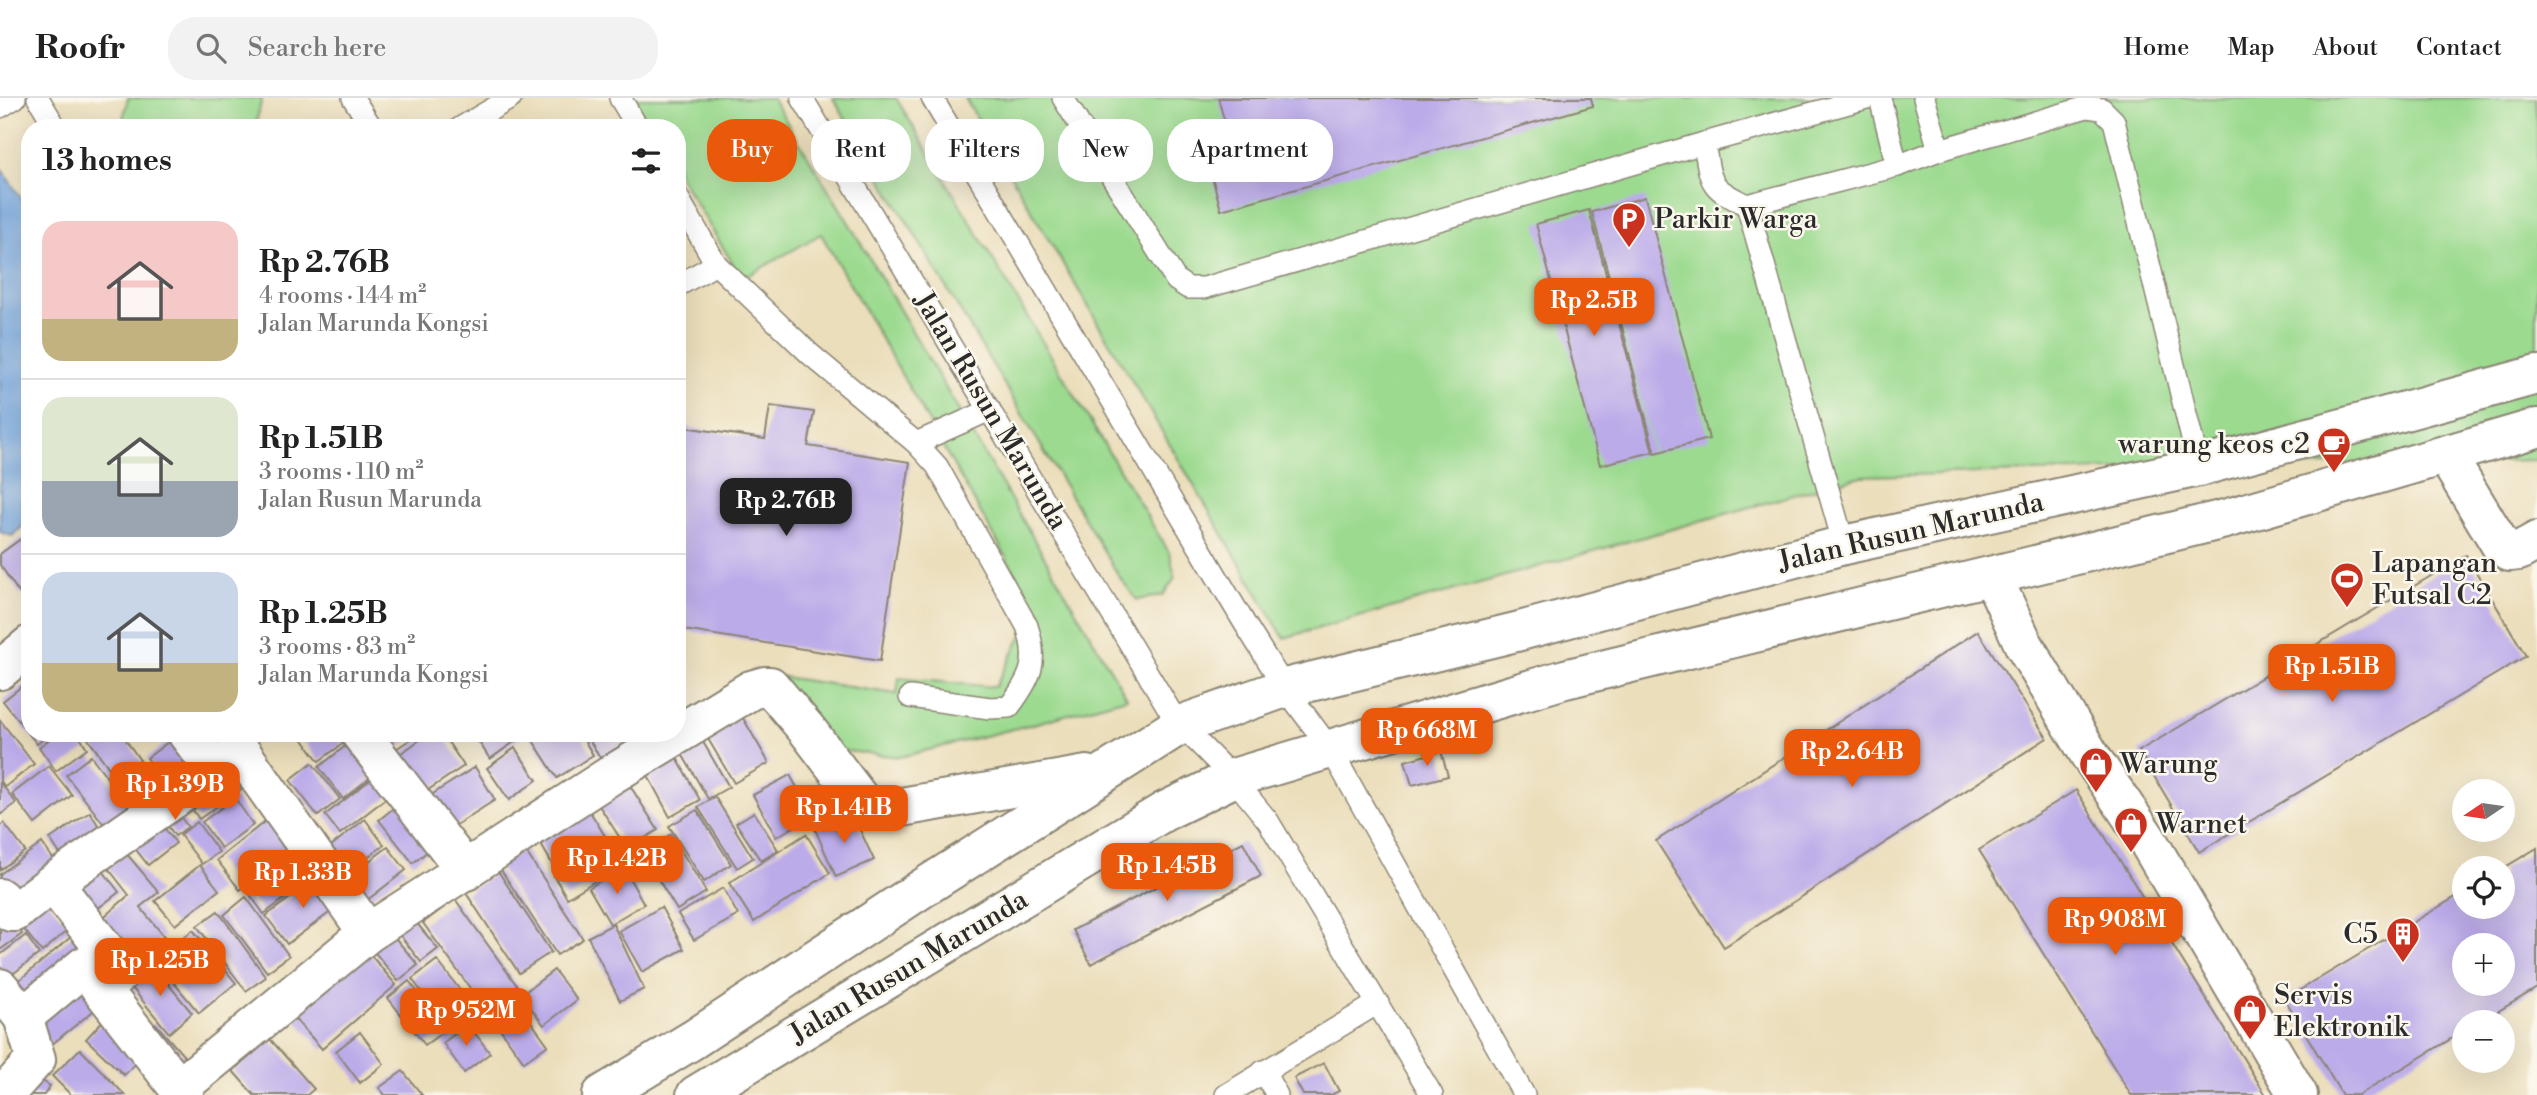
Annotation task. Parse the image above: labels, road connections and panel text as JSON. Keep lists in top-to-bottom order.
{
  "streets": {
    "street": ["Jalan Rusun Marunda"]
  },
  "places": {
    "parking": ["Parkir Warga"],
    "cafe": ["warung keos c2"],
    "sports": ["Lapangan Futsal C2"],
    "shop": ["Warung", "Warnet", "Servis Elektronik"],
    "building": ["C5"]
  },
  "north": "left",
  "page": {
    "header": "Roofr",
    "search": "Search here",
    "nav": [
      "Home",
      "Map",
      "About",
      "Contact"
    ],
    "chip": [
      "Buy",
      "Rent",
      "Filters",
      "New",
      "Apartment"
    ],
    "heading": "13 homes",
    "list": [
      {
        "name": "Rp 2.76B",
        "note": "4 rooms · 144 m² · Jalan Marunda Kongsi"
      },
      {
        "name": "Rp 1.51B",
        "note": "3 rooms · 110 m² · Jalan Rusun Marunda"
      },
      {
        "name": "Rp 1.25B",
        "note": "3 rooms · 83 m² · Jalan Marunda Kongsi"
      }
    ],
    "price": [
      "Rp 2.5B",
      "Rp 2.76B",
      "Rp 1.51B",
      "Rp 668M",
      "Rp 2.64B",
      "Rp 1.39B",
      "Rp 1.41B",
      "Rp 1.42B",
      "Rp 1.45B",
      "Rp 1.33B",
      "Rp 908M",
      "Rp 1.25B",
      "Rp 952M"
    ],
    "map_buttons": ["+", "−"]
  }
}
